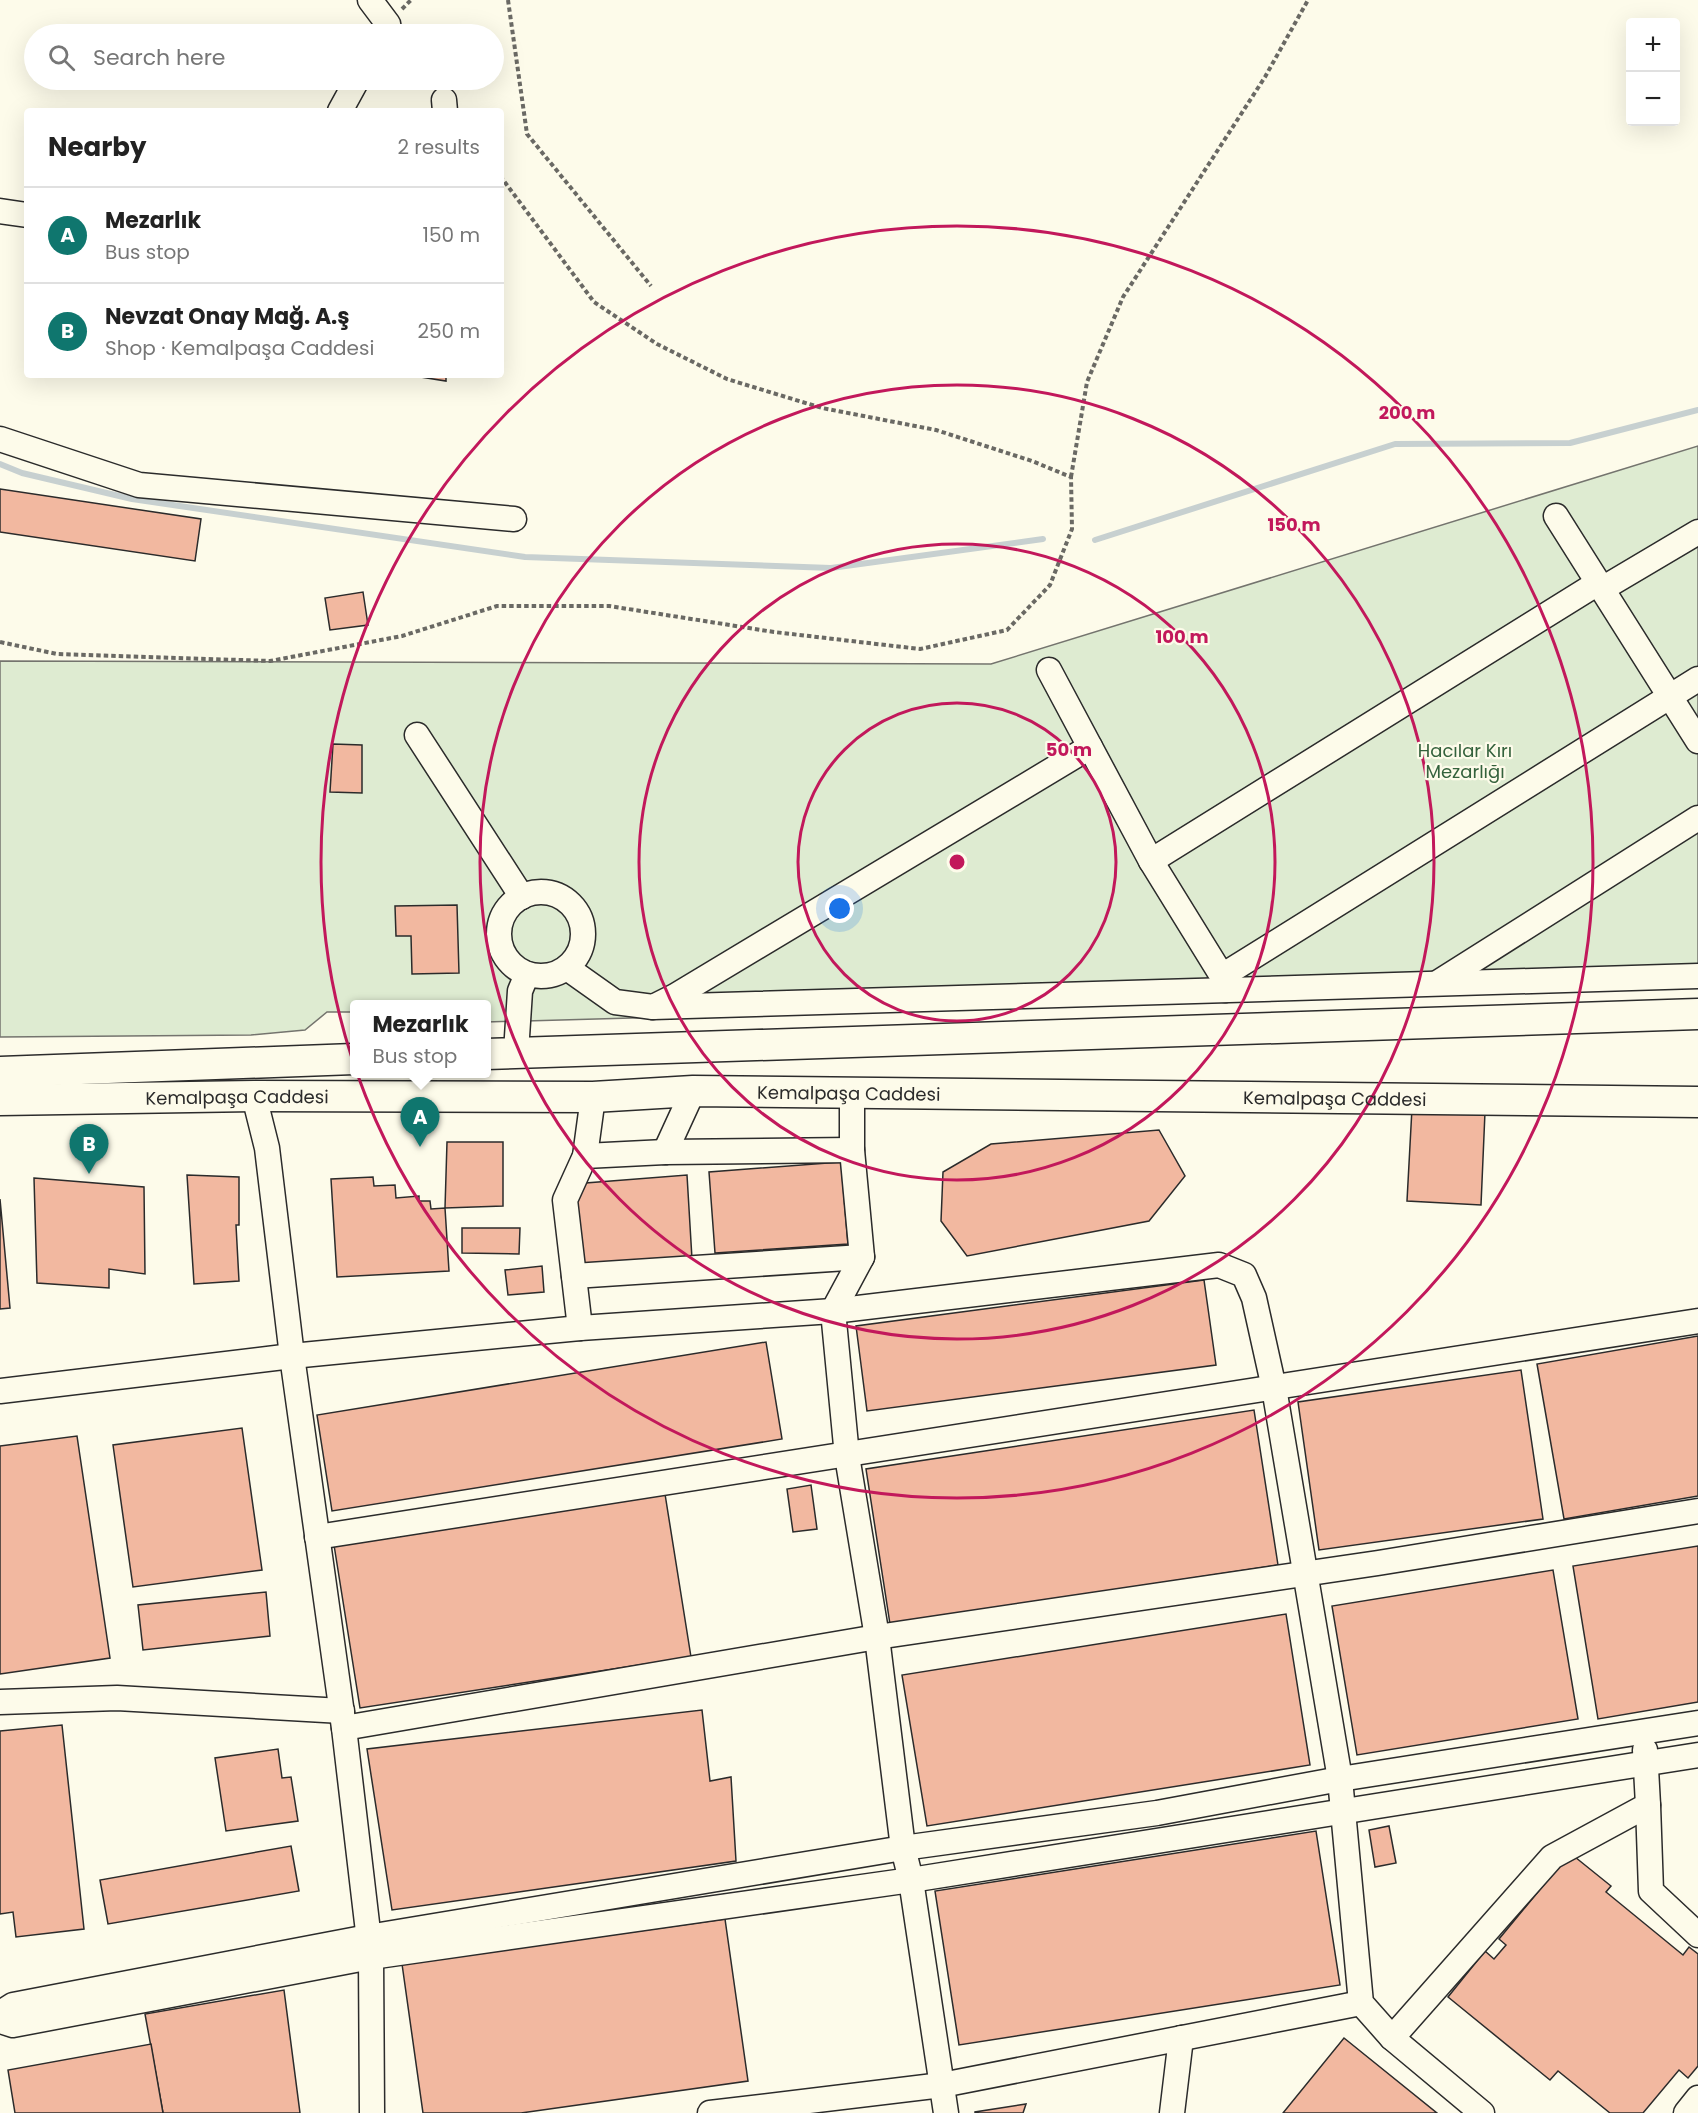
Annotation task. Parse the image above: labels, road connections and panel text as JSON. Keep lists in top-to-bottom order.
{
  "streets": {
    "main road": ["Kemalpaşa Caddesi"]
  },
  "parks": ["Hacılar Kırı Mezarlığı"],
  "page": {
    "map_buttons": ["+", "−"],
    "search": "Search here",
    "heading": ["Nearby", "2 results"],
    "list": [
      {
        "mark": "A",
        "name": "Mezarlık",
        "note": "Bus stop",
        "value": "150 m"
      },
      {
        "mark": "B",
        "name": "Nevzat Onay Mağ. A.ş",
        "note": "Shop · Kemalpaşa Caddesi",
        "value": "250 m"
      }
    ],
    "popup": ["Mezarlık", "Bus stop"],
    "pins": ["A", "B"]
  },
  "rings": [
    "200 m",
    "150 m",
    "100 m",
    "50 m"
  ]
}
